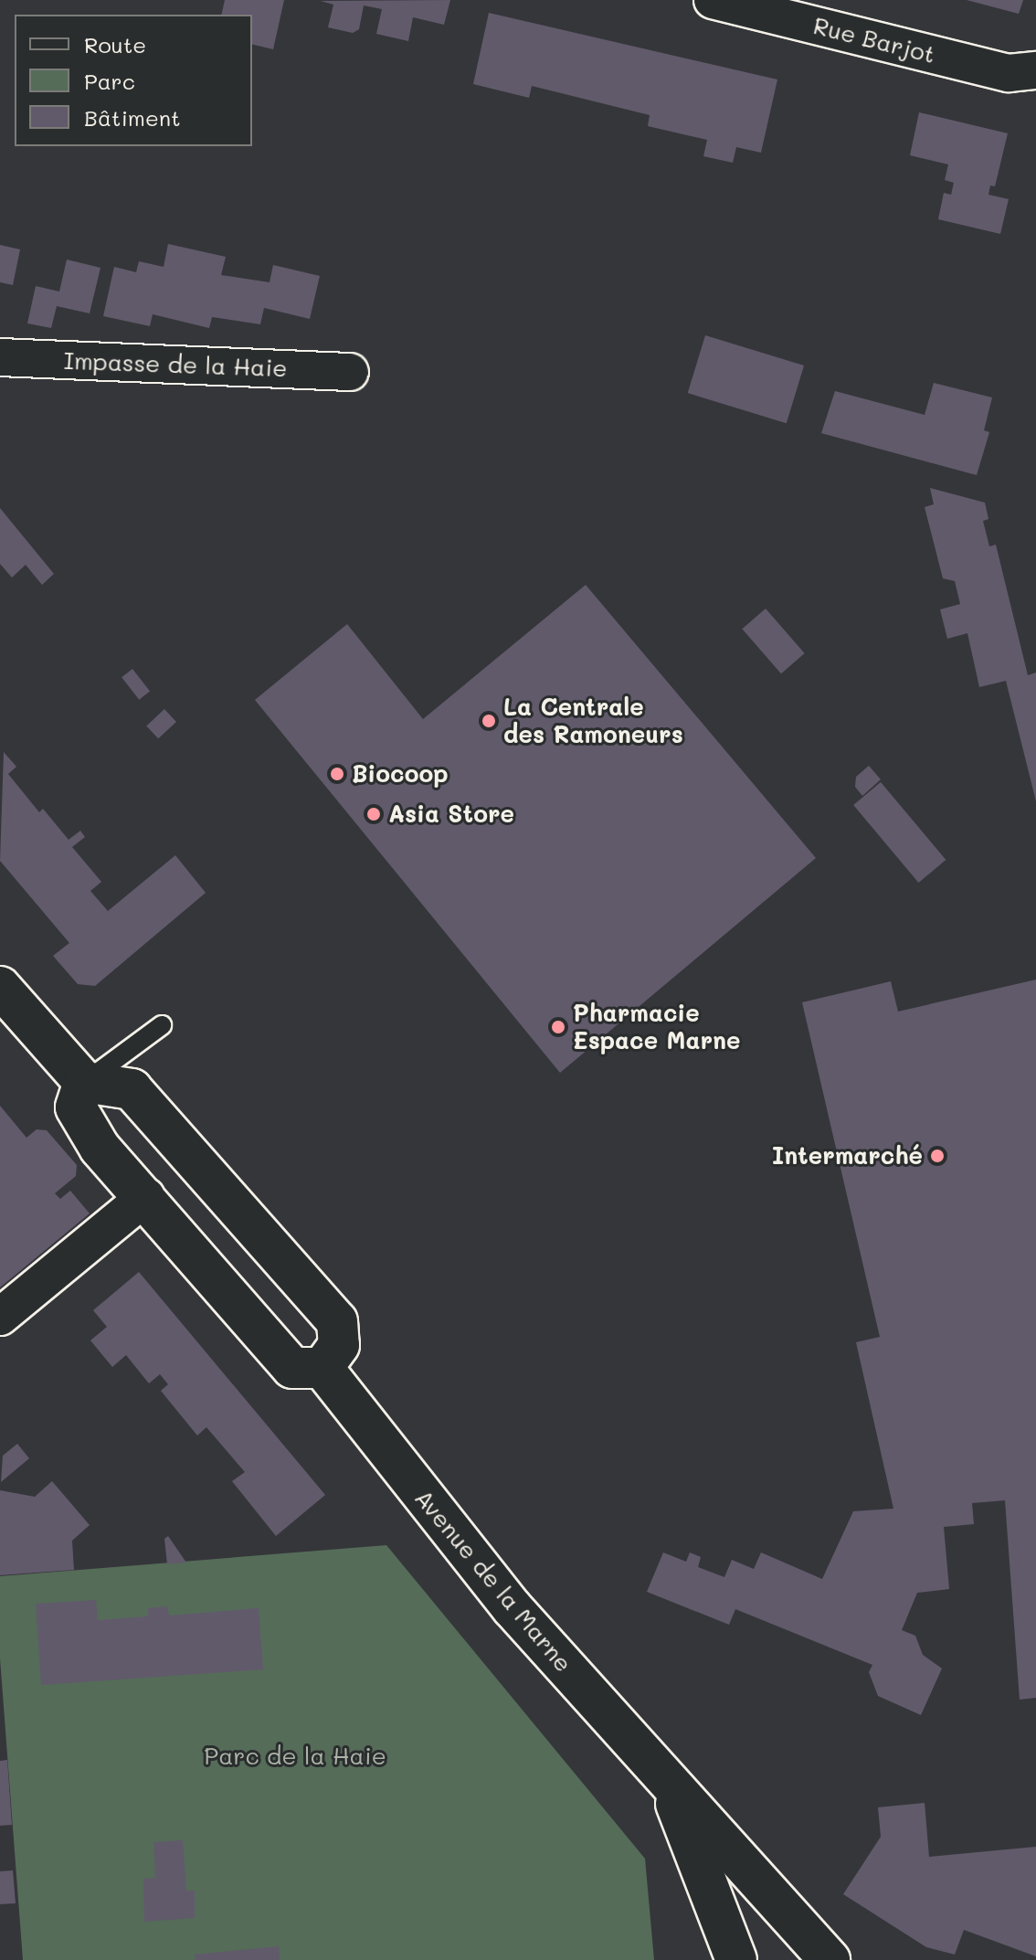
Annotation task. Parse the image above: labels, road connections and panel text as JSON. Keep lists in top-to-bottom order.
{
  "streets": {
    "main road": ["Avenue de la Marne"],
    "street": ["Rue Barjot", "Impasse de la Haie"]
  },
  "parks": ["Parc de la Haie"],
  "places": [
    "La Centrale des Ramoneurs",
    "Biocoop",
    "Asia Store",
    "Pharmacie Espace Marne",
    "Intermarché"
  ],
  "legend": ["Route", "Parc", "Bâtiment"]
}
